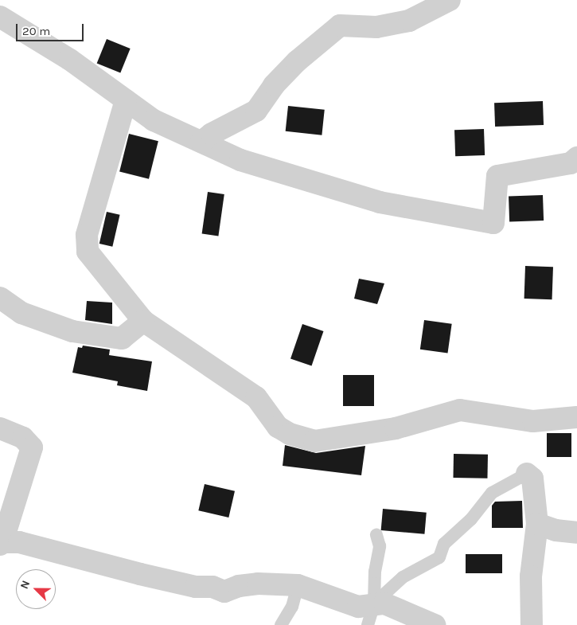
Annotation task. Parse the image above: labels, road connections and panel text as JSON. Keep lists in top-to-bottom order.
{
  "scale_bar": "20 m",
  "north": "top left"
}
